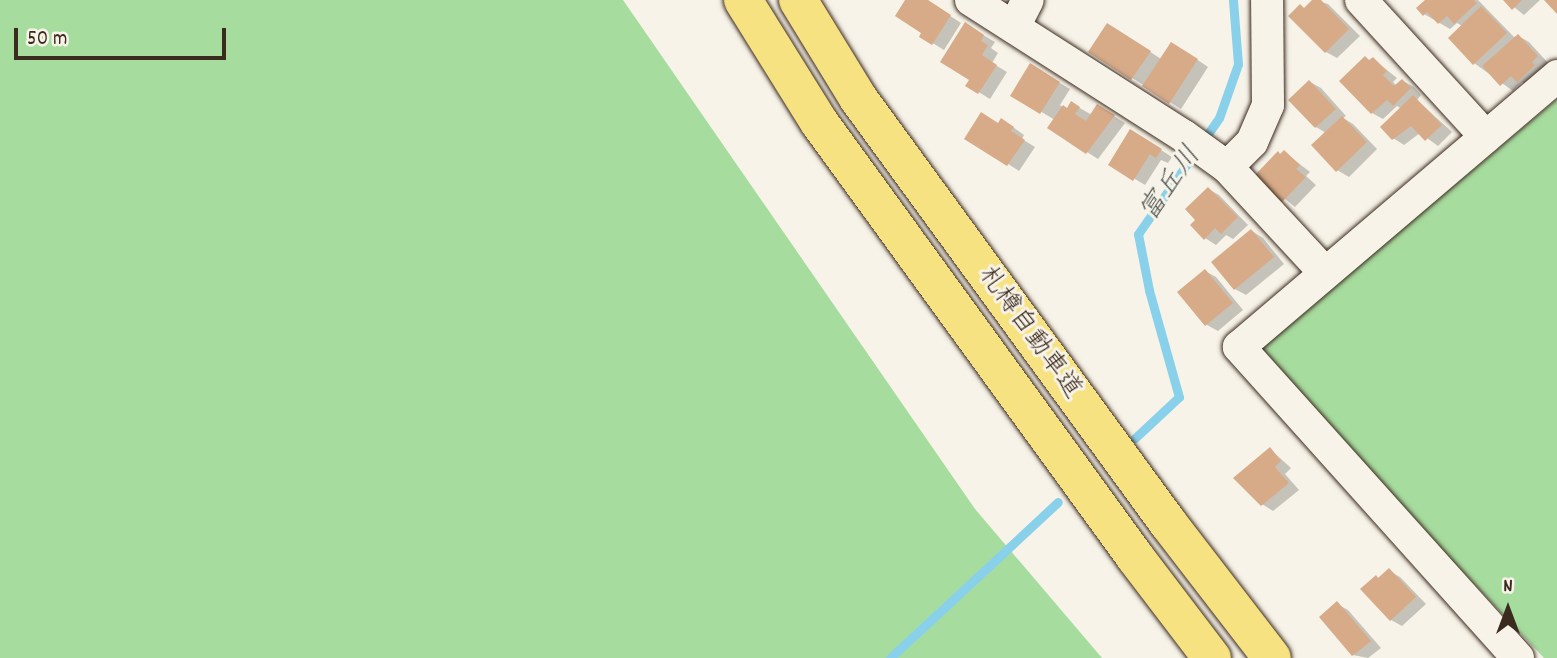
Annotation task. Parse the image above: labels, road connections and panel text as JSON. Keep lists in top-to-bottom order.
{
  "streets": {
    "highway": ["札樽自動車道"]
  },
  "water": ["富丘川"],
  "scale_bar": "50 m",
  "north": "top"
}
